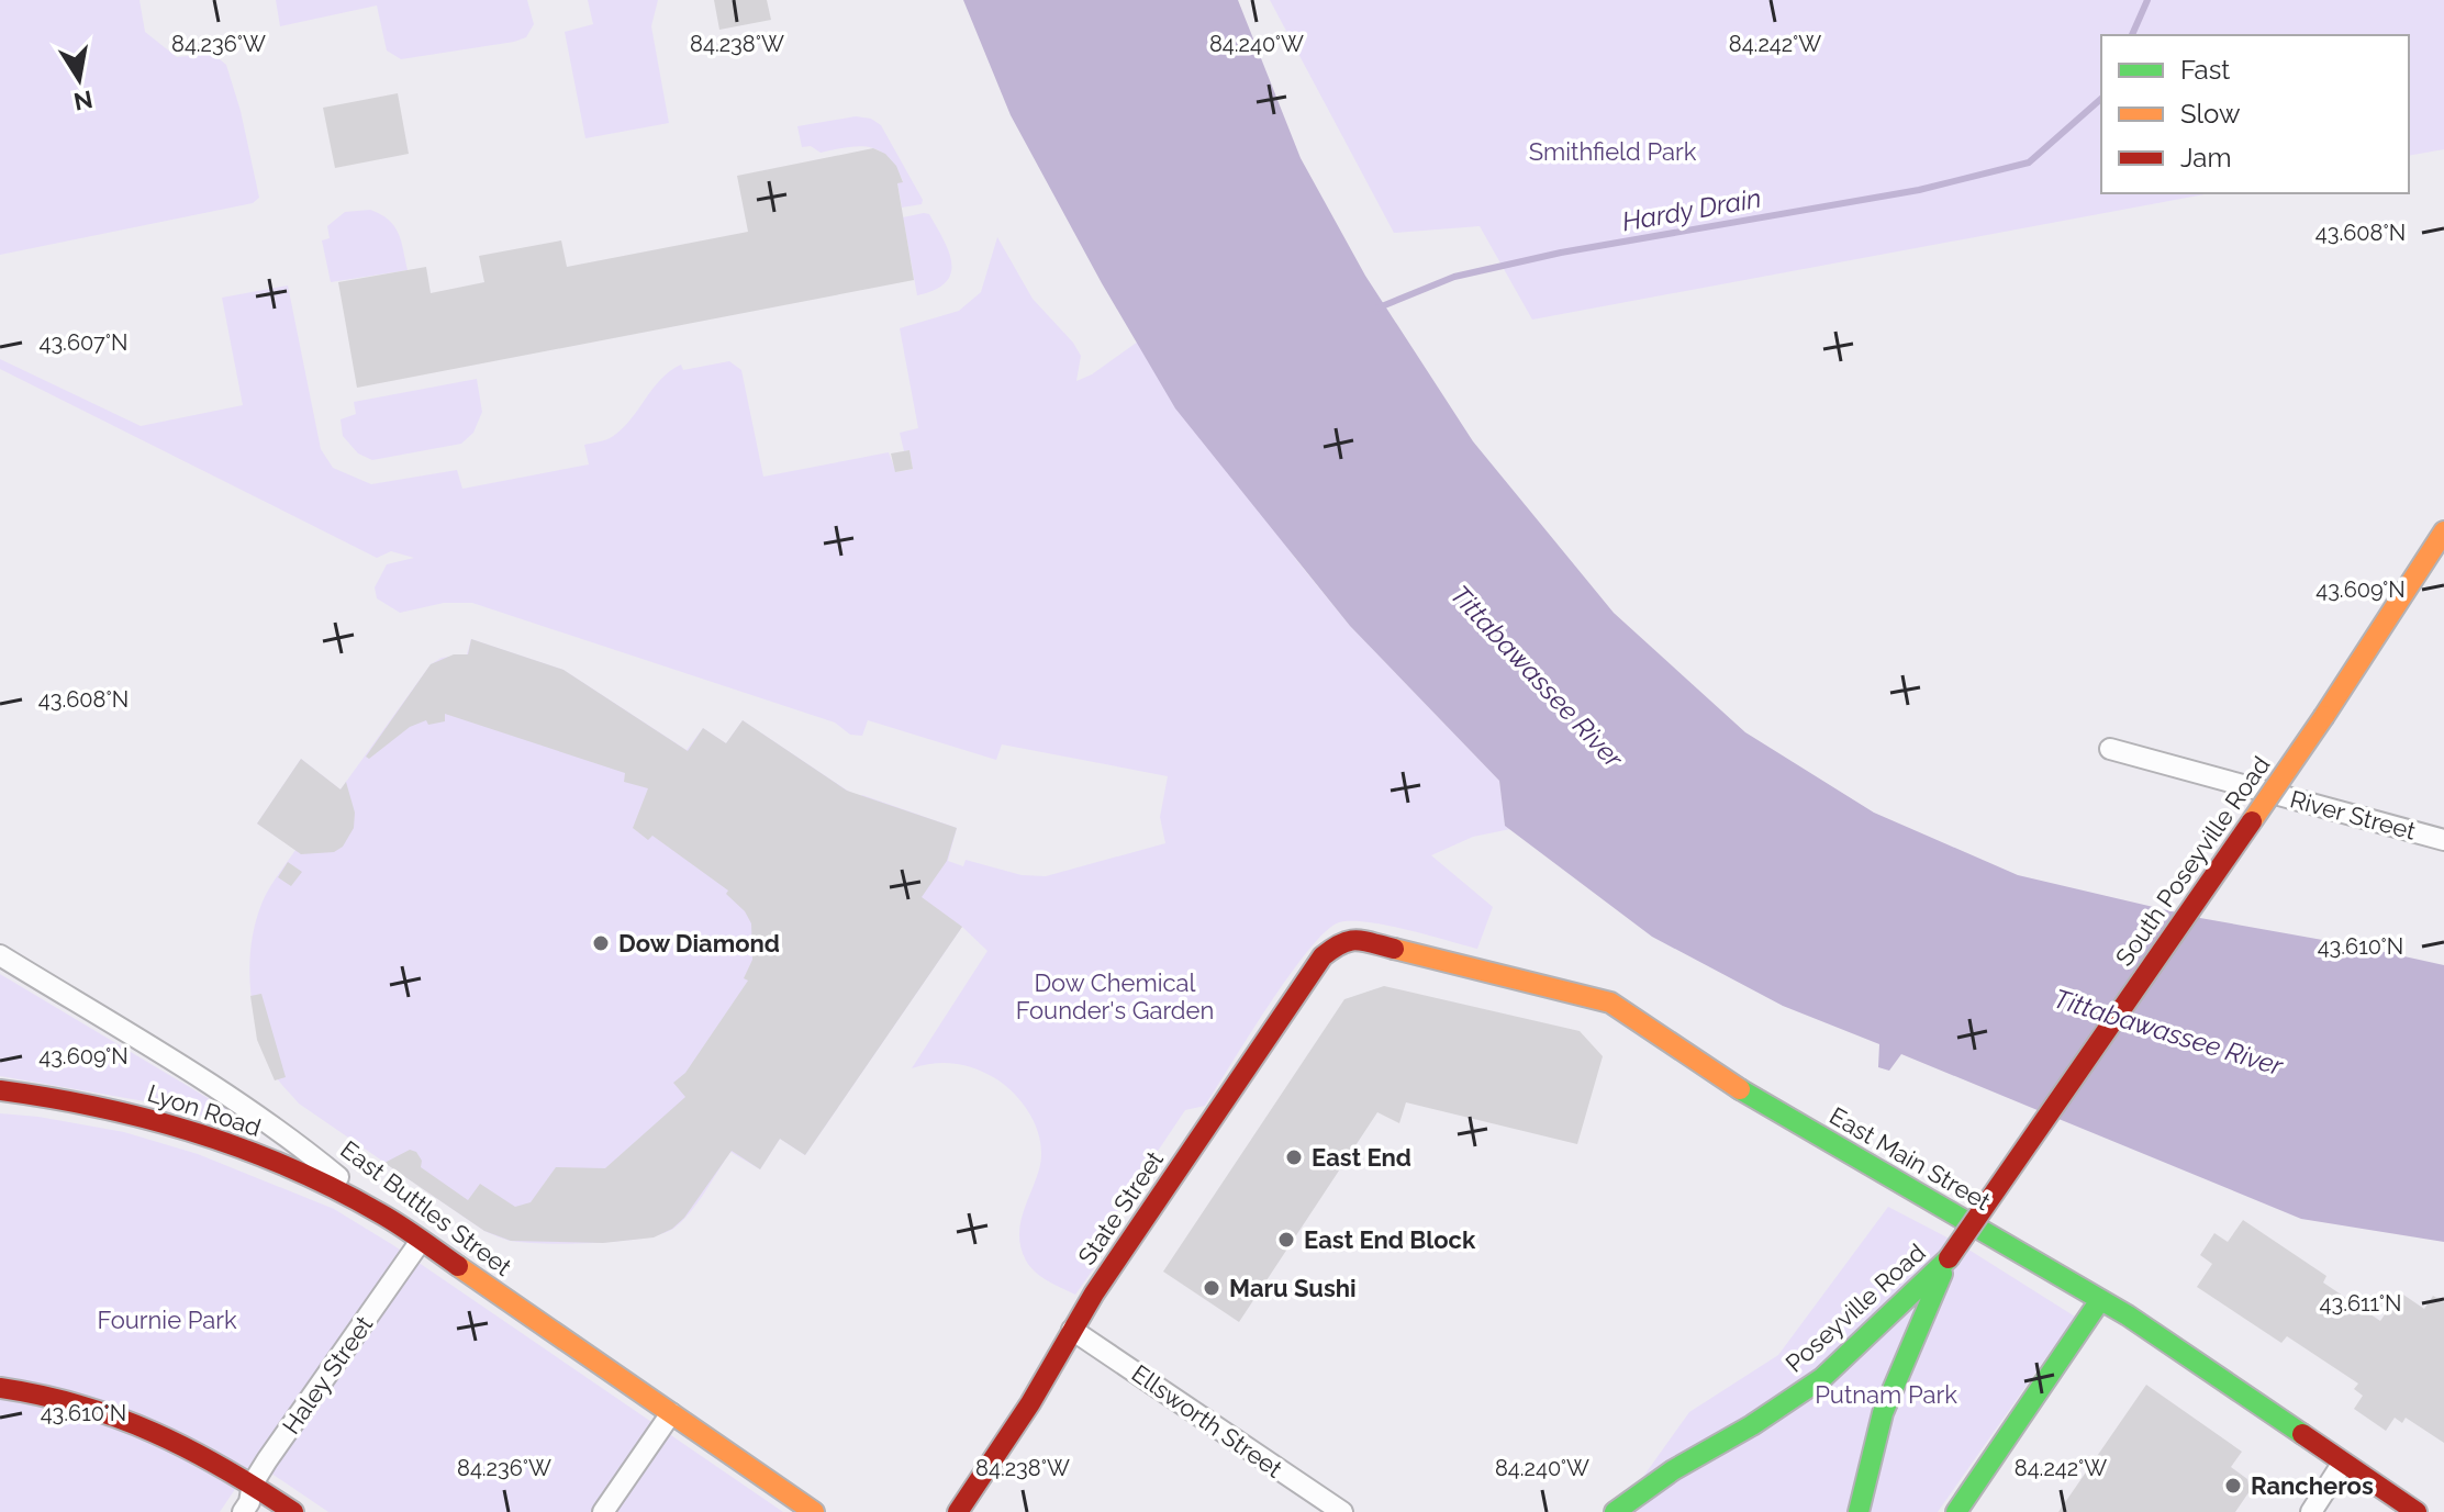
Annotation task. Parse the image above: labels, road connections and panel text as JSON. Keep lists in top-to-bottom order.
{
  "streets": {
    "main road": [
      "South Poseyville Road",
      "Lyon Road",
      "East Main Street",
      "East Buttles Street",
      "State Street",
      "Poseyville Road"
    ],
    "street": ["River Street", "Haley Street", "Ellsworth Street"]
  },
  "crossings": [
    ["South Poseyville Road", "Poseyville Road"],
    ["Lyon Road", "East Buttles Street"],
    ["East Main Street", "State Street"],
    ["East Buttles Street", "Haley Street"],
    ["State Street", "Ellsworth Street"]
  ],
  "water": ["Hardy Drain", "Tittabawassee River"],
  "parks": [
    "Smithfield Park",
    "Dow Chemical Founder's Garden",
    "Fournie Park",
    "Putnam Park"
  ],
  "places": [
    "Dow Diamond",
    "East End",
    "East End Block",
    "Maru Sushi",
    "Rancheros"
  ],
  "legend": ["Fast", "Slow", "Jam"],
  "north": "bottom",
  "coordinates": [
    "84.236°W",
    "84.238°W",
    "84.240°W",
    "84.242°W",
    "43.608°N",
    "43.607°N",
    "43.609°N",
    "43.610°N",
    "43.611°N"
  ]
}
